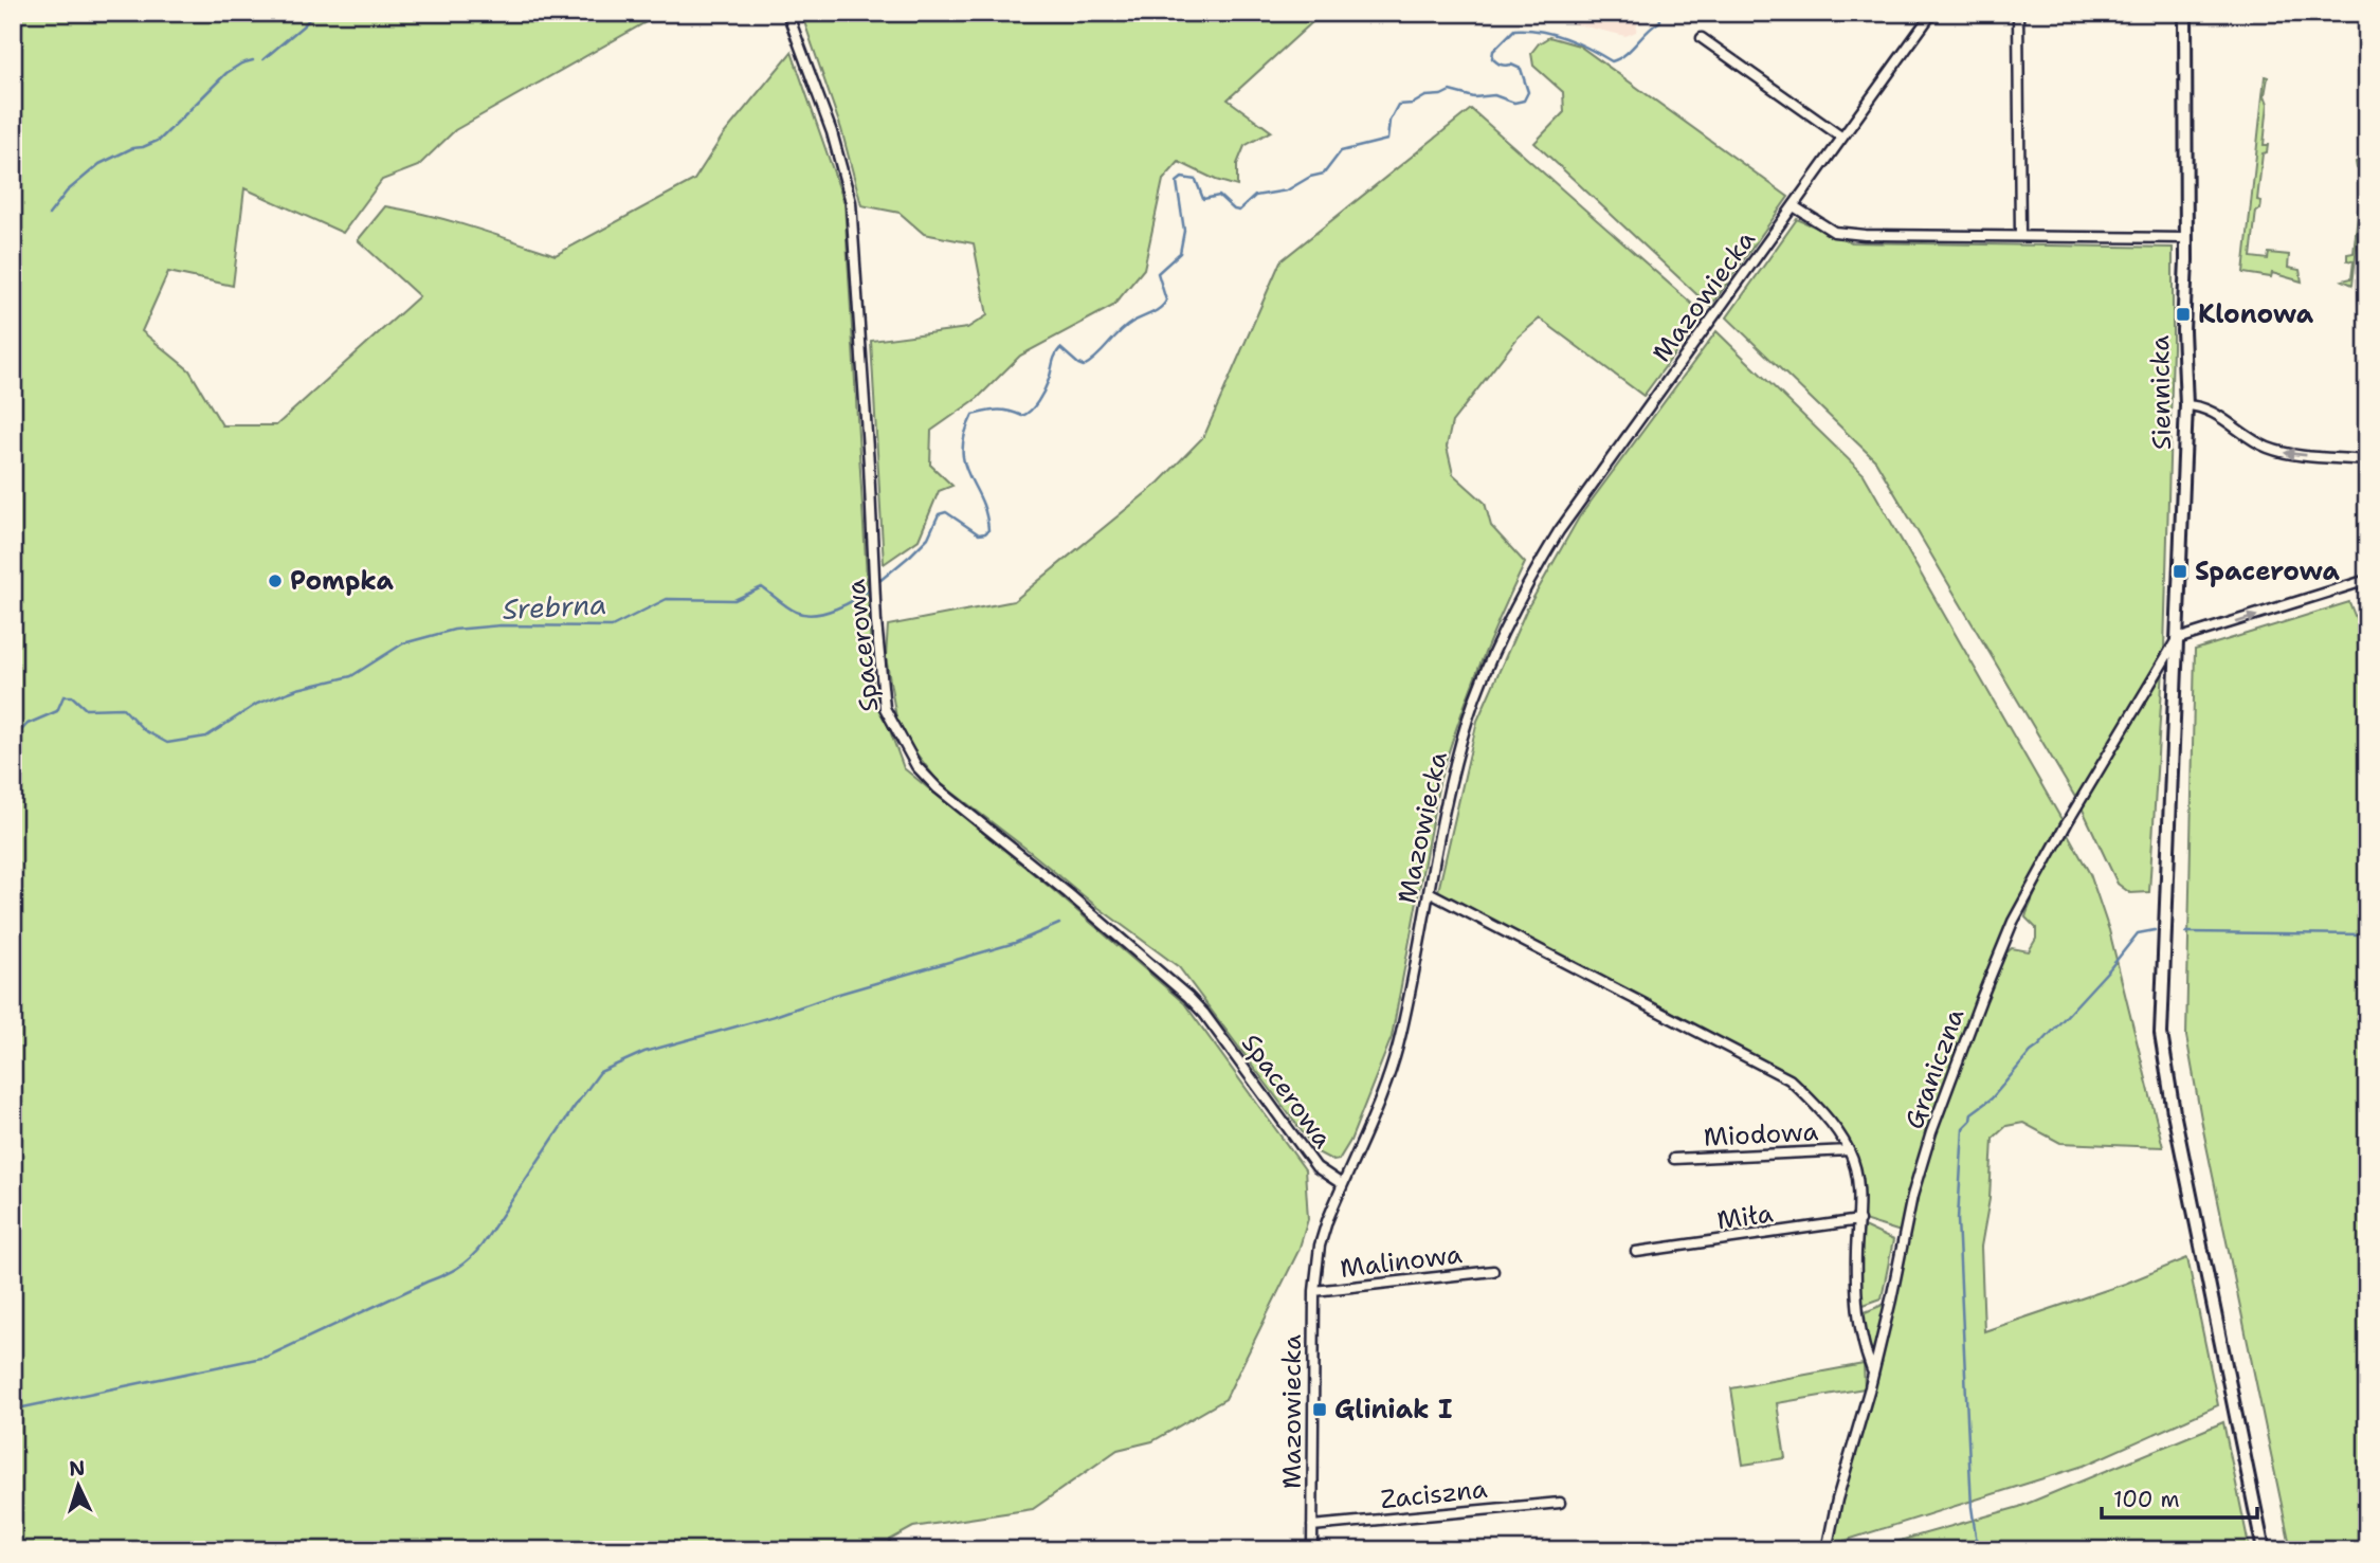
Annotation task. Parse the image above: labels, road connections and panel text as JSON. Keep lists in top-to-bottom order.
{
  "streets": {
    "main road": ["Siennicka"],
    "street": [
      "Mazowiecka",
      "Spacerowa",
      "Graniczna",
      "Miodowa",
      "Miła",
      "Malinowa",
      "Zaciszna"
    ]
  },
  "crossings": [
    ["Mazowiecka", "Spacerowa"],
    ["Mazowiecka", "Malinowa"],
    ["Mazowiecka", "Zaciszna"],
    ["Siennicka", "Graniczna"]
  ],
  "water": ["Srebrna"],
  "places": {
    "transit": ["Klonowa", "Spacerowa", "Gliniak I"],
    "other": ["Pompka"]
  },
  "scale_bar": "100 m",
  "north": "top"
}
